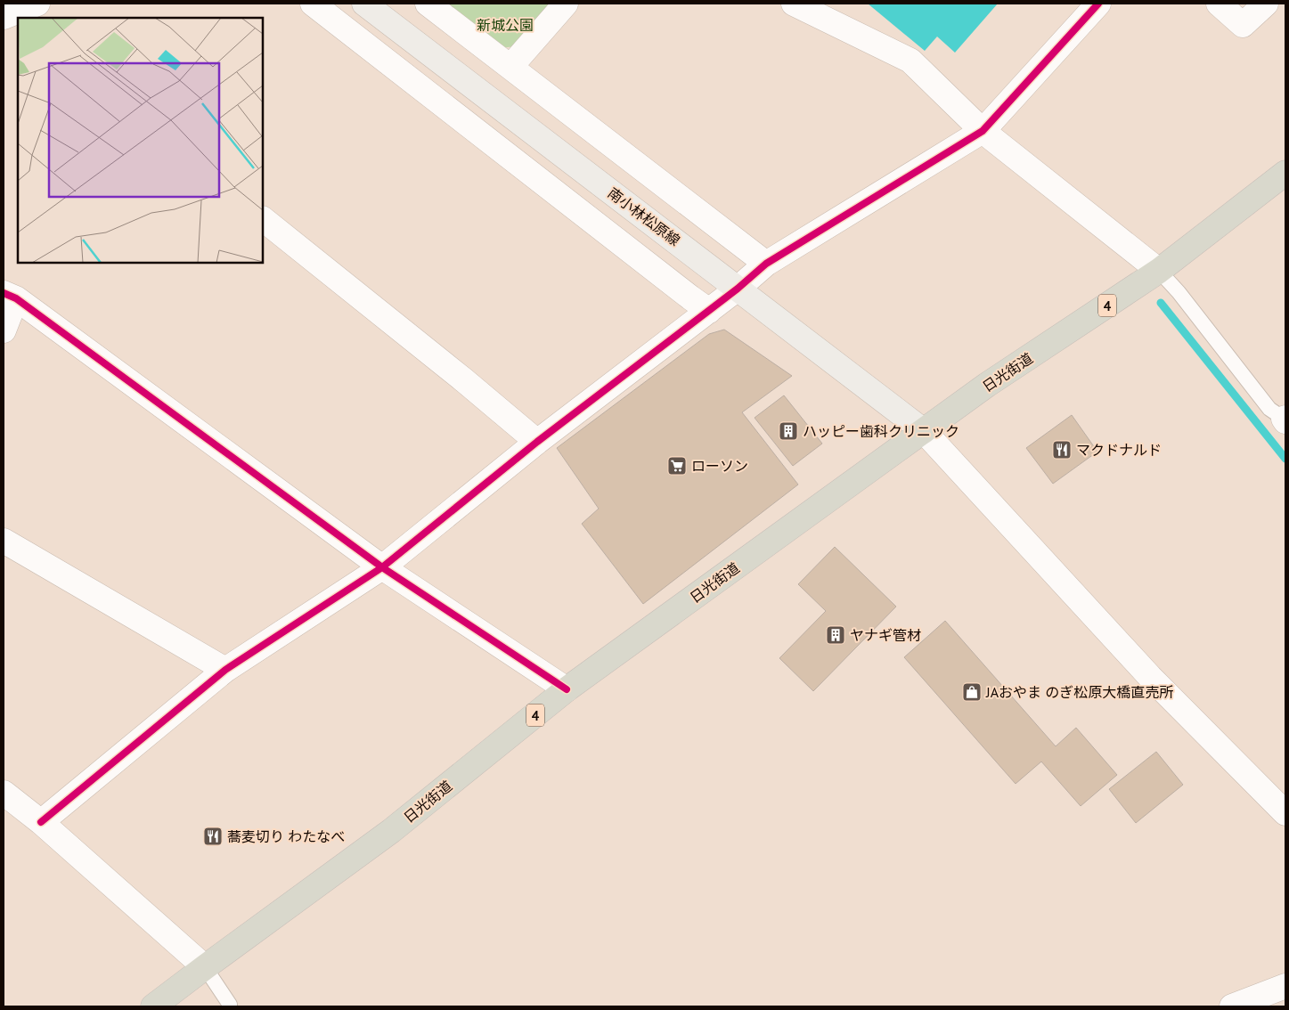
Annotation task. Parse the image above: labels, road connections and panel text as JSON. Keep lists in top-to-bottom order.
{
  "streets": {
    "highway": ["4", "日光街道"],
    "main road": ["南小林松原線"]
  },
  "crossings": [
    ["南小林松原線", "日光街道"]
  ],
  "parks": ["新城公園"],
  "places": {
    "building": ["ハッピー歯科クリニック", "ヤナギ管材"],
    "restaurant": ["マクドナルド", "蕎麦切り わたなべ"],
    "supermarket": ["ローソン"],
    "shop": ["JAおやま のぎ松原大橋直売所"]
  }
}
